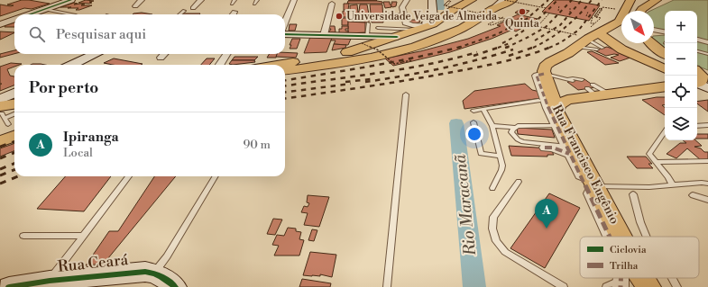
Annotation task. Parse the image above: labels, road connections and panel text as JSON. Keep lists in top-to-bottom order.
{
  "streets": {
    "main road": ["Rua Francisco Eugênio"],
    "street": ["Rua Ceará"]
  },
  "water": ["Rio Maracanã"],
  "places": ["Quinta", "Universidade Veiga de Almeida"],
  "legend": ["Ciclovia", "Trilha"],
  "north": "bottom right",
  "page": {
    "map_buttons": ["+", "−"],
    "search": "Pesquisar aqui",
    "heading": "Por perto",
    "list": [
      {
        "mark": "A",
        "name": "Ipiranga",
        "note": "Local",
        "value": "90 m"
      }
    ],
    "pins": "A"
  }
}
